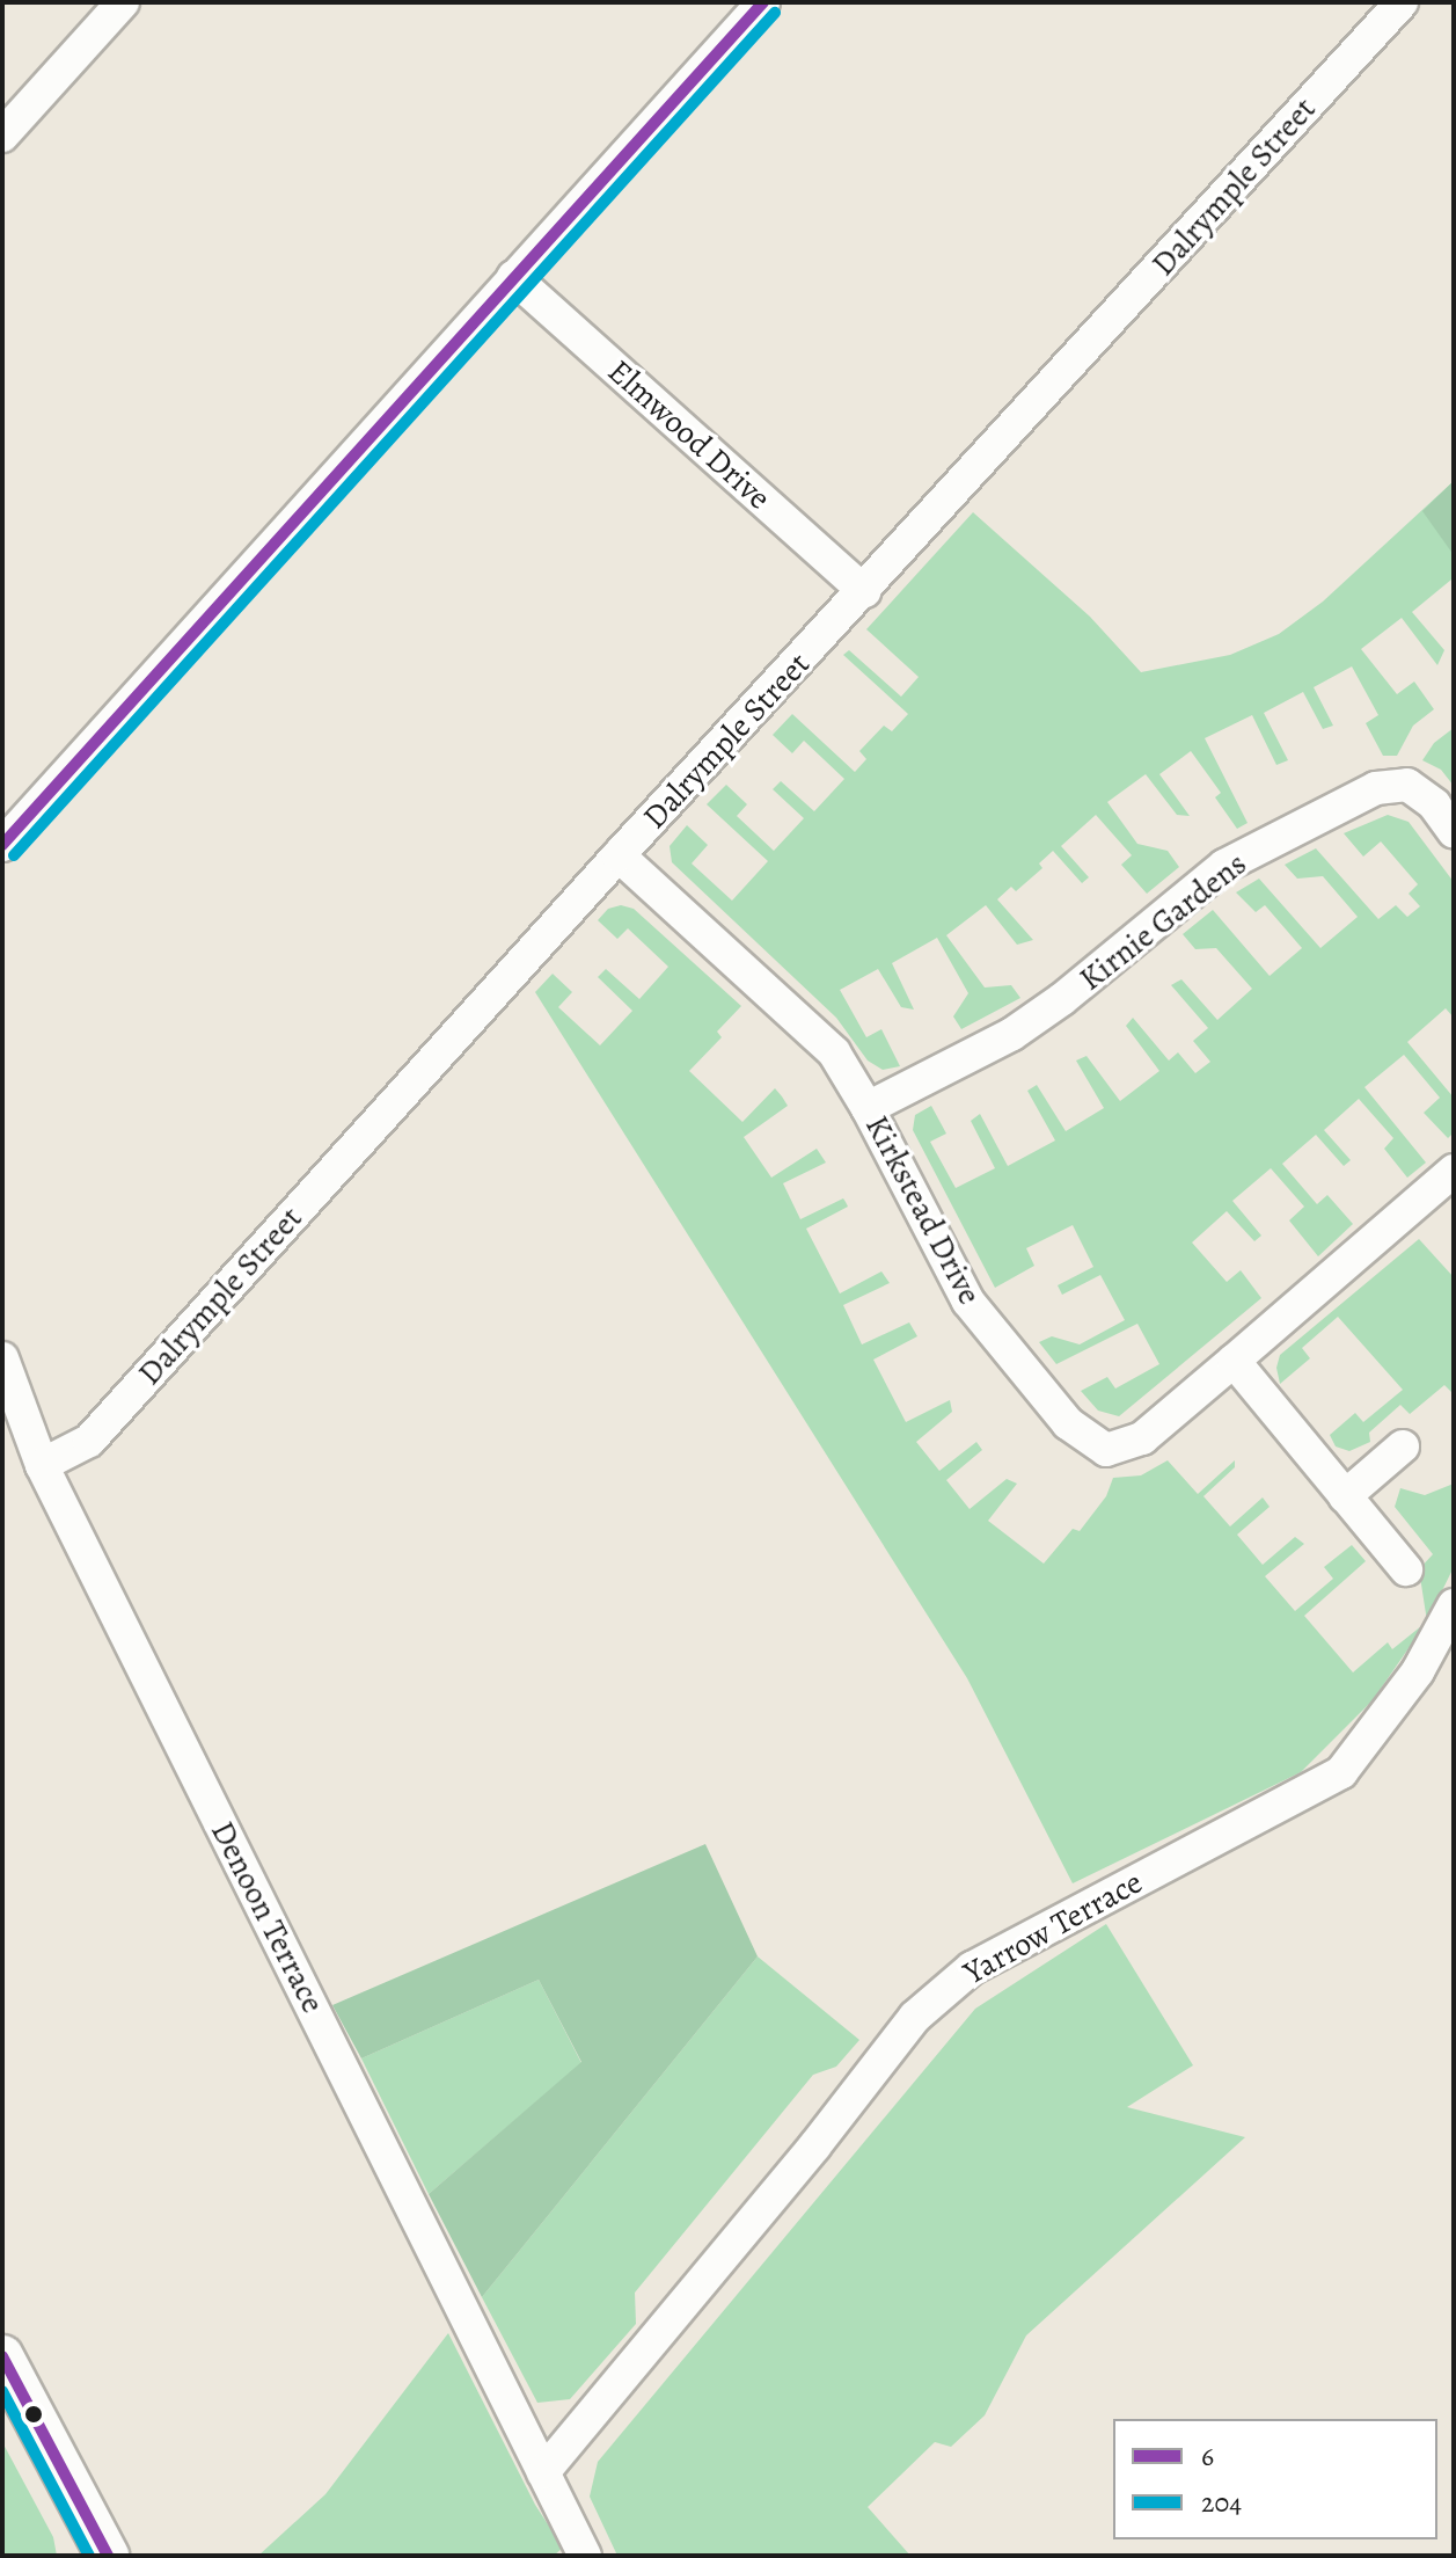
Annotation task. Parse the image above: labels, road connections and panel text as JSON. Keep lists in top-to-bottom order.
{
  "streets": {
    "street": [
      "Dalrymple Street",
      "Elmwood Drive",
      "Kirnie Gardens",
      "Kirkstead Drive",
      "Denoon Terrace",
      "Yarrow Terrace"
    ]
  },
  "crossings": [
    ["Dalrymple Street", "Elmwood Drive"],
    ["Dalrymple Street", "Kirkstead Drive"],
    ["Dalrymple Street", "Denoon Terrace"],
    ["Kirnie Gardens", "Kirkstead Drive"],
    ["Denoon Terrace", "Yarrow Terrace"]
  ],
  "lines": ["transit line 6", "transit line 204"],
  "legend": ["6", "204"]
}
